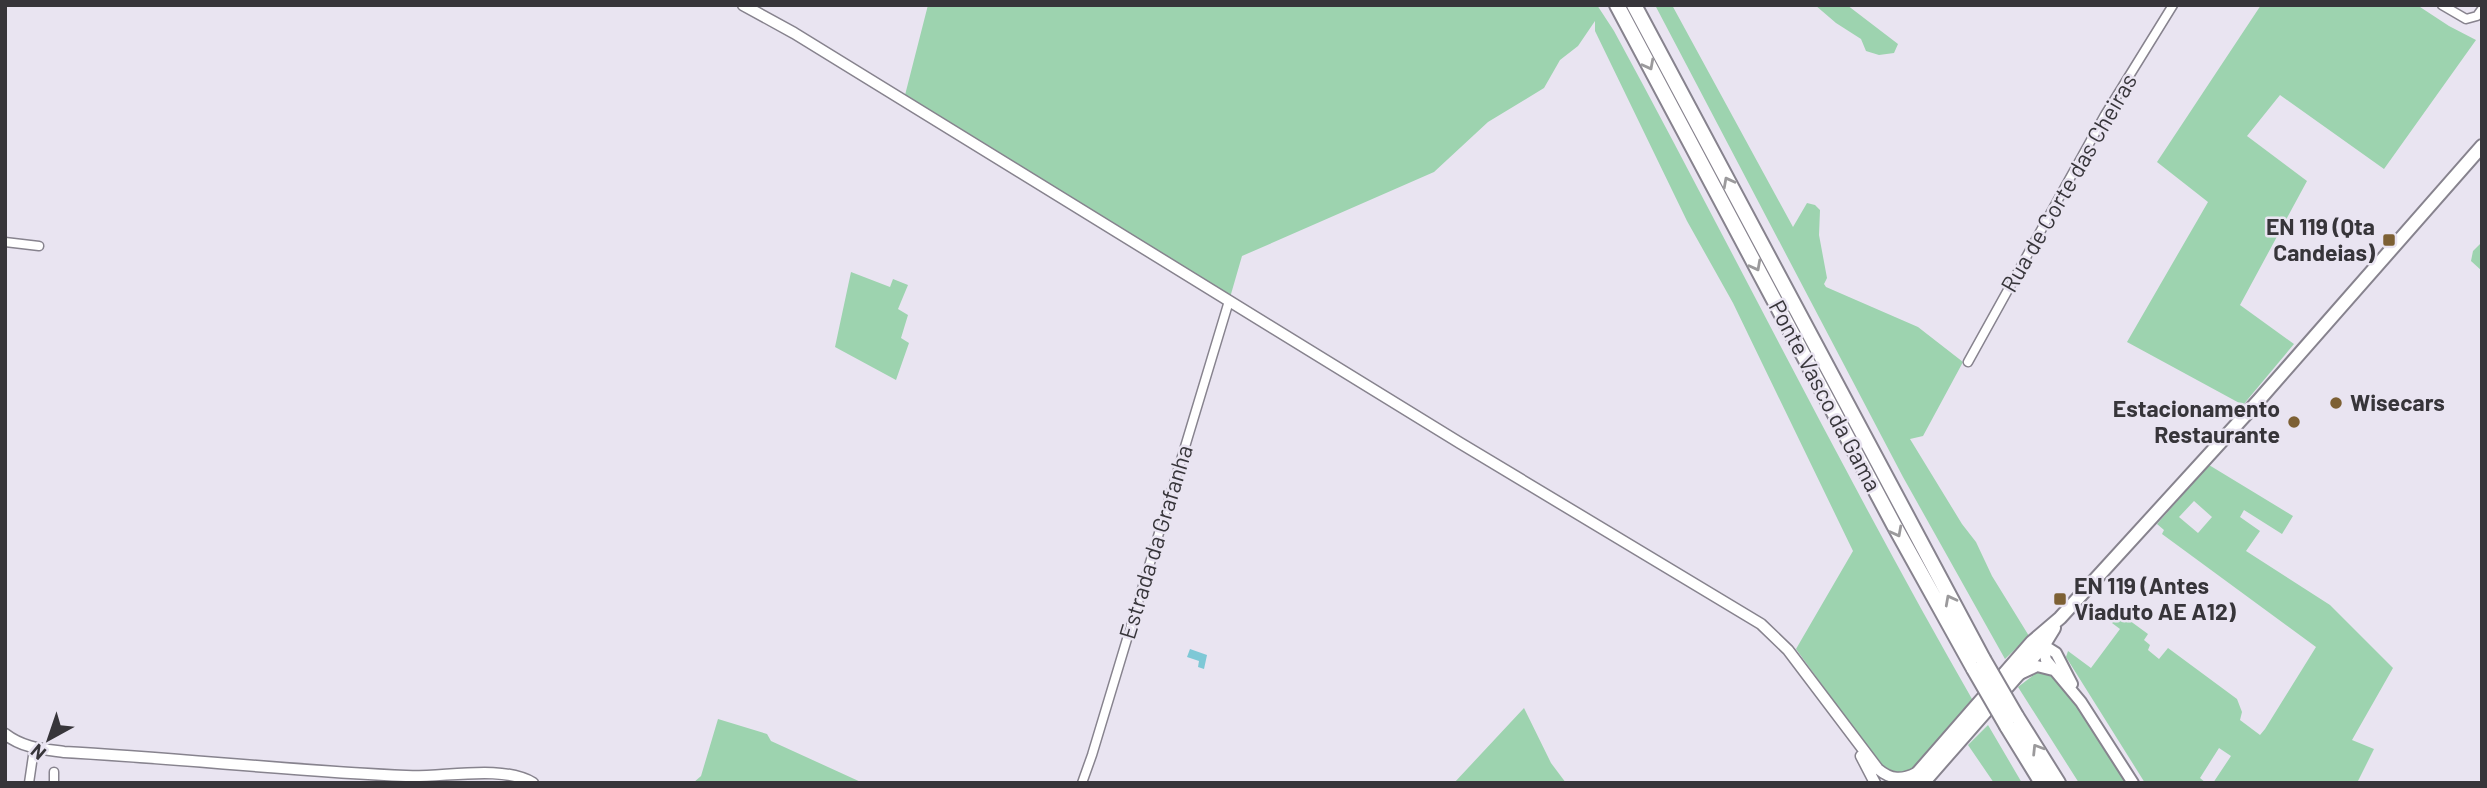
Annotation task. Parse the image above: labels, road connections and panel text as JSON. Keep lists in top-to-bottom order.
{
  "streets": {
    "highway": ["Ponte Vasco da Gama"],
    "street": ["Rua de Corte das Cheiras", "Estrada da Grafanha"]
  },
  "places": {
    "transit": ["EN 119 (Qta Candeias)", "EN 119 (Antes Viaduto AE A12)"],
    "other": ["Wisecars", "Estacionamento Restaurante"]
  },
  "north": "bottom left"
}
